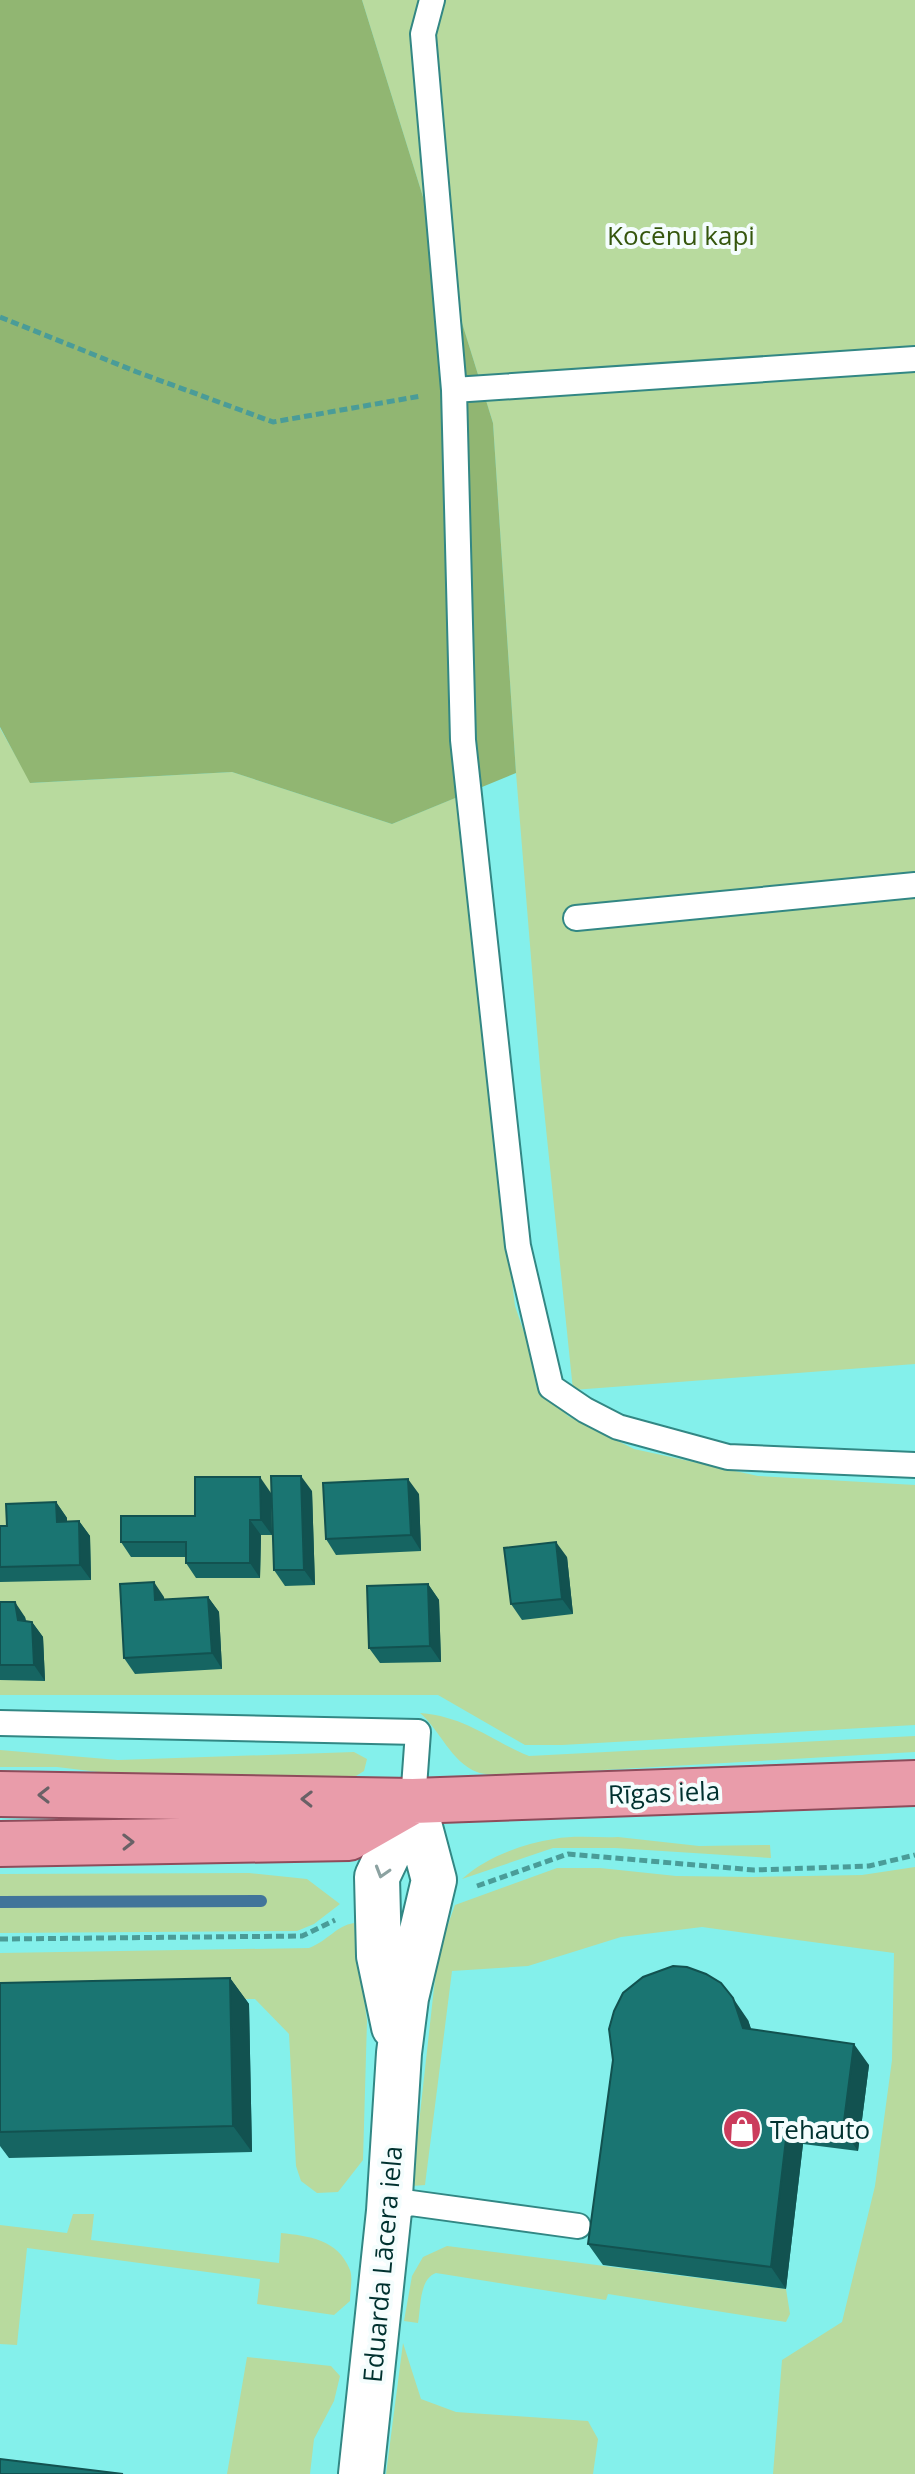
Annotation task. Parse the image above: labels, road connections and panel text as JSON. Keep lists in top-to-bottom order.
{
  "streets": {
    "main road": ["Rīgas iela"],
    "street": ["Eduarda Lācera iela"]
  },
  "crossings": [
    ["Rīgas iela", "Eduarda Lācera iela"]
  ],
  "parks": ["Kocēnu kapi"],
  "places": {
    "shop": ["Tehauto"]
  }
}
